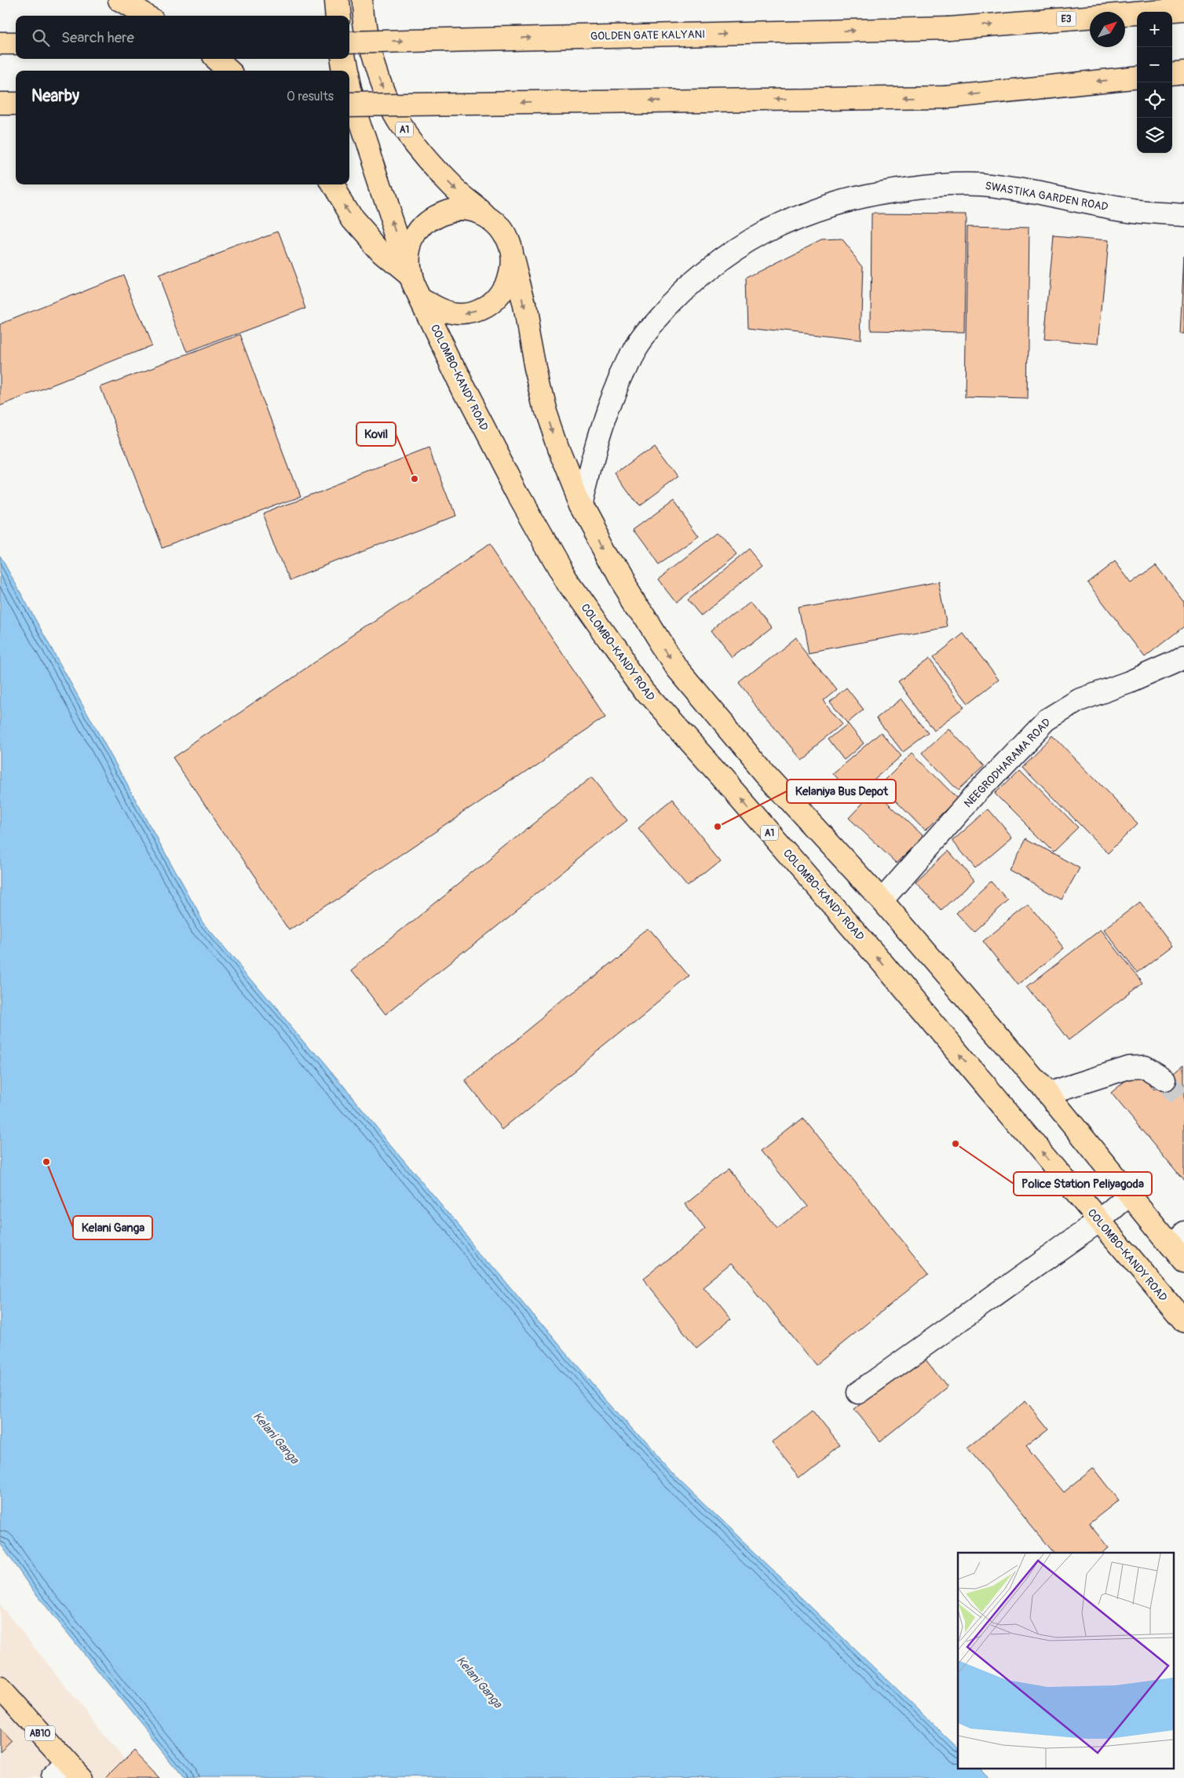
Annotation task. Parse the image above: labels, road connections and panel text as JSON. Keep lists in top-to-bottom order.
{
  "streets": {
    "main road": [
      "E3",
      "GOLDEN GATE KALYANI",
      "A1",
      "COLOMBO-KANDY ROAD",
      "AB10"
    ],
    "street": ["SWASTIKA GARDEN ROAD", "NEEGRODHARAMA ROAD"]
  },
  "crossings": [
    ["A1", "COLOMBO-KANDY ROAD"]
  ],
  "water": ["Kelani Ganga"],
  "places": [
    "Kovil",
    "Kelaniya Bus Depot",
    "Police Station Peliyagoda",
    "Kelani Ganga"
  ],
  "north": "top right",
  "page": {
    "map_buttons": ["+", "−"],
    "search": "Search here",
    "heading": ["Nearby", "0 results"]
  }
}
